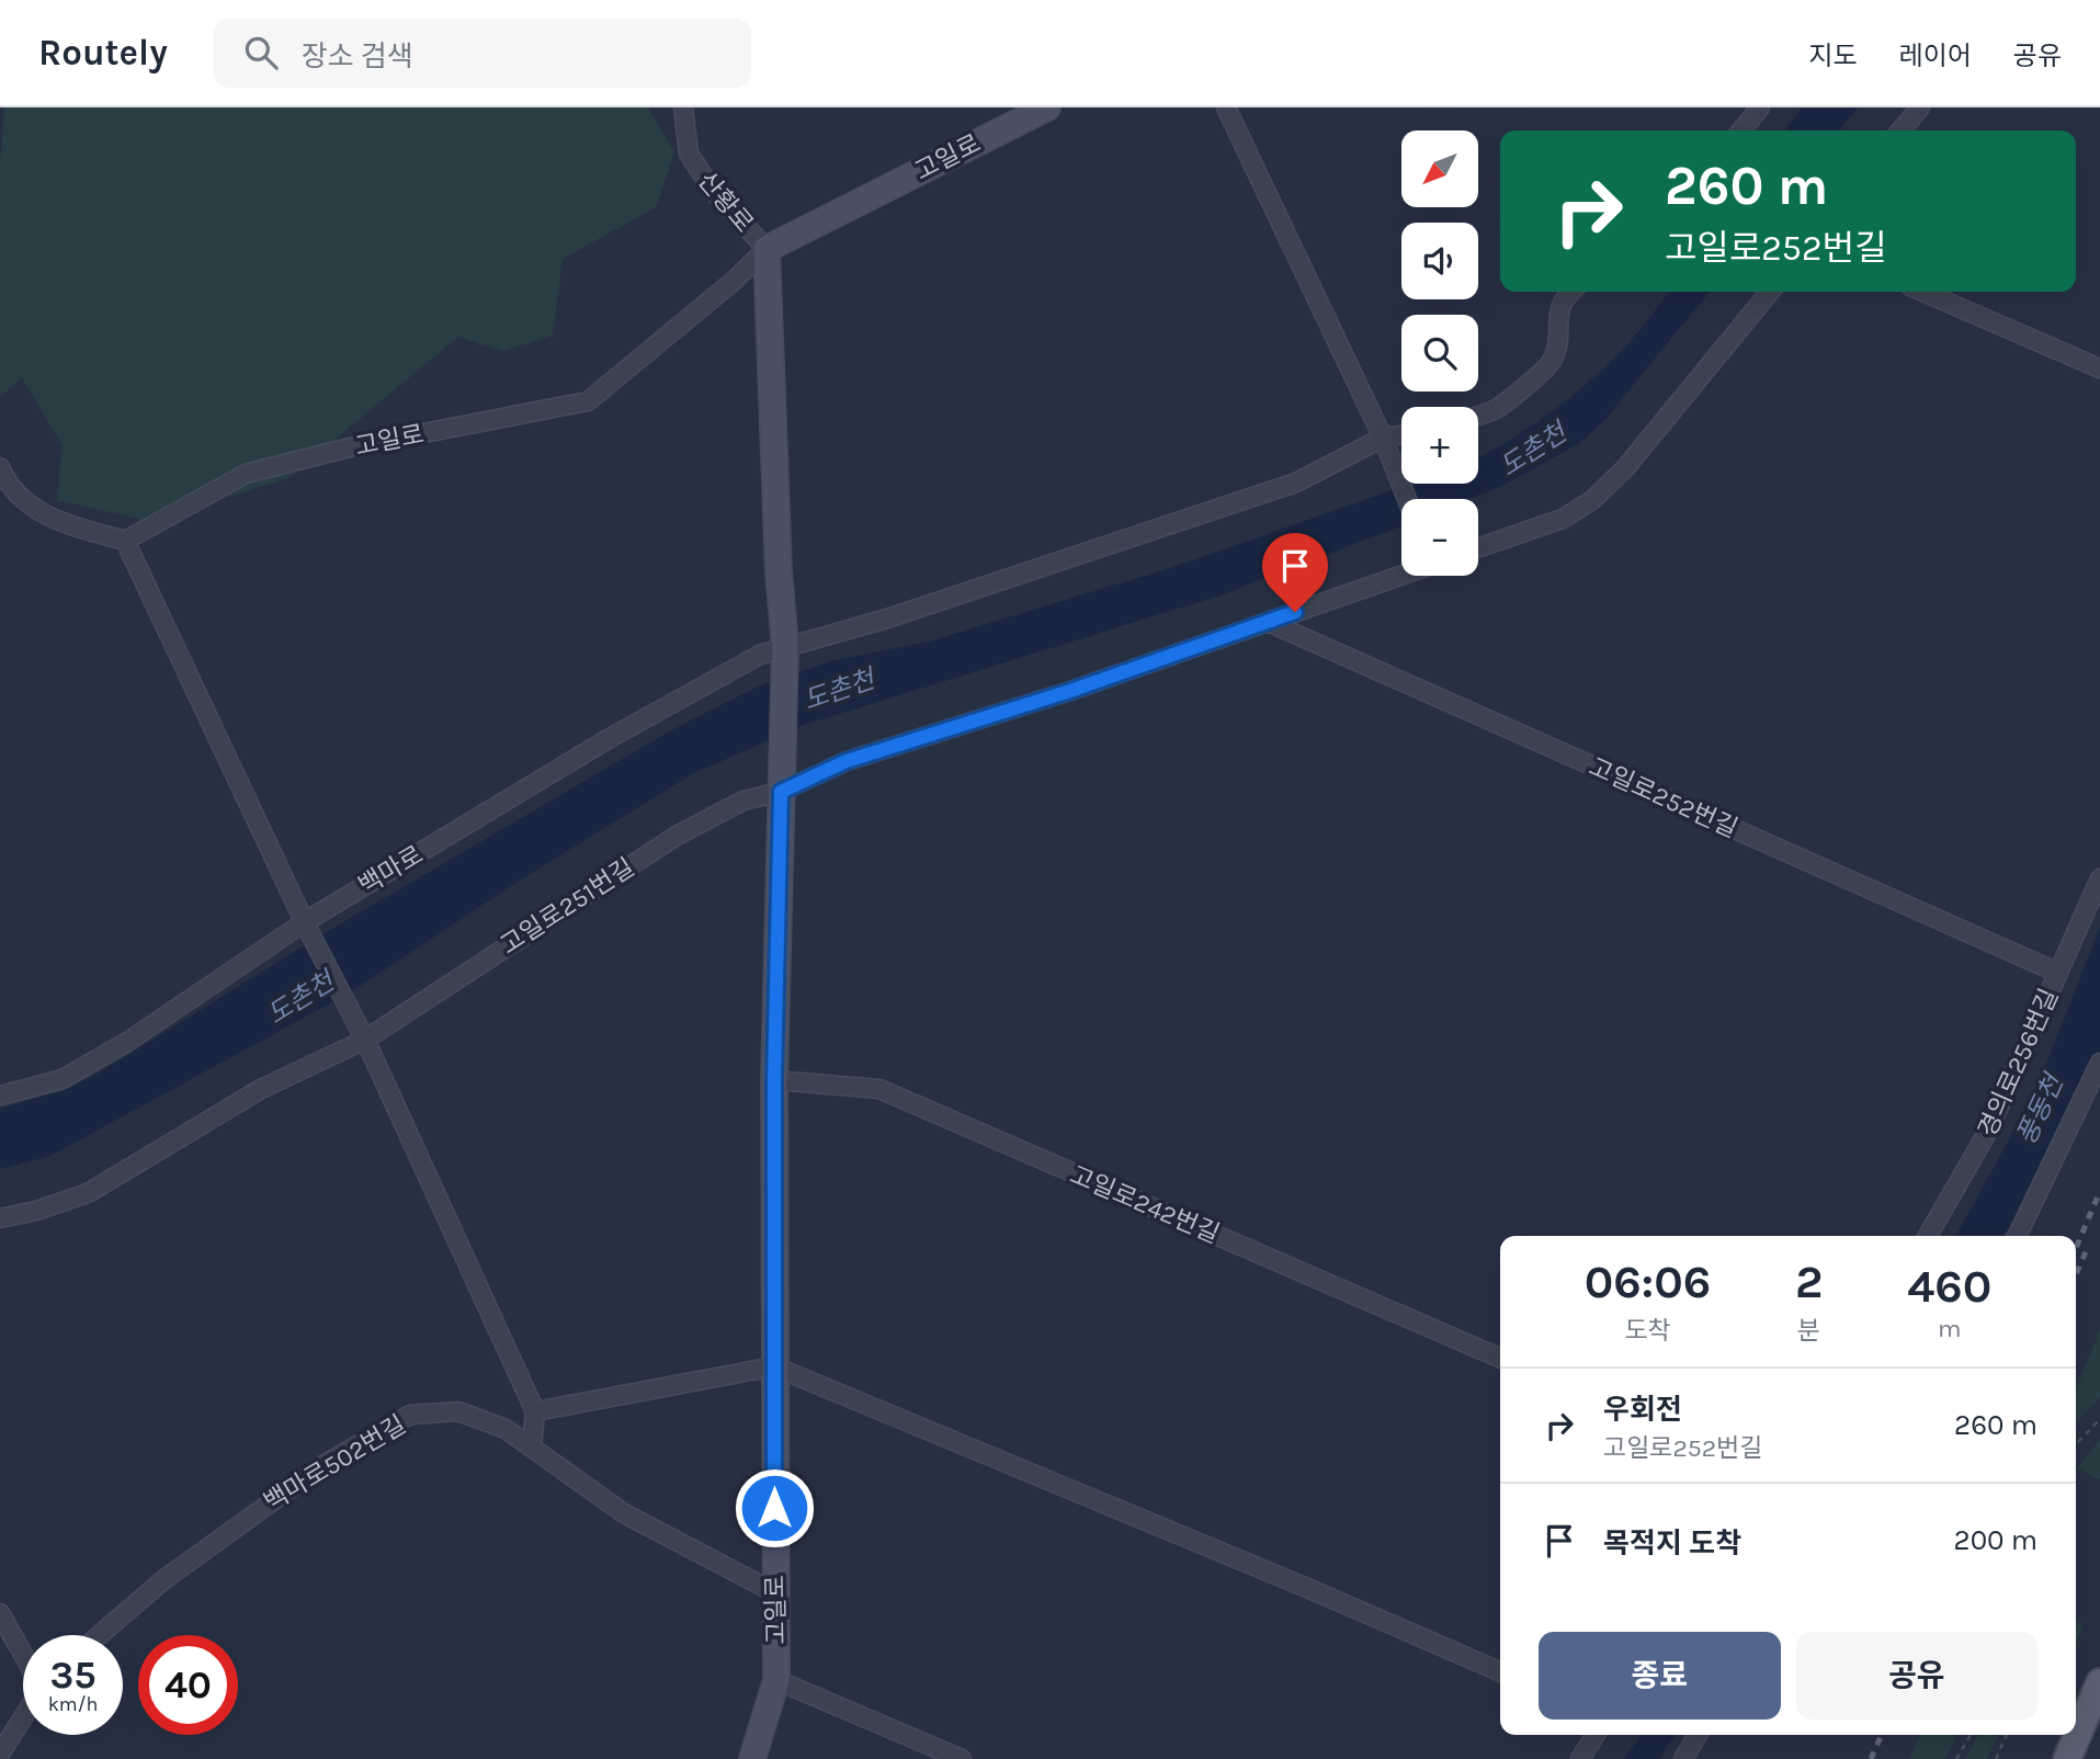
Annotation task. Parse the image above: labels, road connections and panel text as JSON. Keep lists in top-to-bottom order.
{
  "streets": {
    "street": [
      "고일로",
      "산황로",
      "고일로252번길",
      "백마로",
      "고일로251번길",
      "경의로256번길",
      "고일로242번길",
      "백마로502번길"
    ]
  },
  "crossings": [
    ["고일로", "산황로"],
    ["고일로", "백마로"],
    ["고일로", "고일로251번길"],
    ["고일로", "고일로242번길"],
    ["고일로", "백마로502번길"],
    ["고일로252번길", "경의로256번길"]
  ],
  "water": ["도촌천", "풍동천"],
  "north": "bottom left",
  "page": {
    "header": "Routely",
    "search": "장소 검색",
    "nav": ["지도", "레이어", "공유"],
    "map_buttons": ["+", "−"],
    "turn": ["260 m", "고일로252번길"],
    "eta": [
      "06:06",
      "도착",
      "2",
      "분",
      "460",
      "m"
    ],
    "list": [
      {
        "name": "우회전",
        "note": "고일로252번길",
        "value": "260 m"
      },
      {
        "name": "목적지 도착",
        "value": "200 m"
      }
    ],
    "buttons": ["종료", "공유"],
    "speed": "35 km/h",
    "limit": "40"
  }
}
